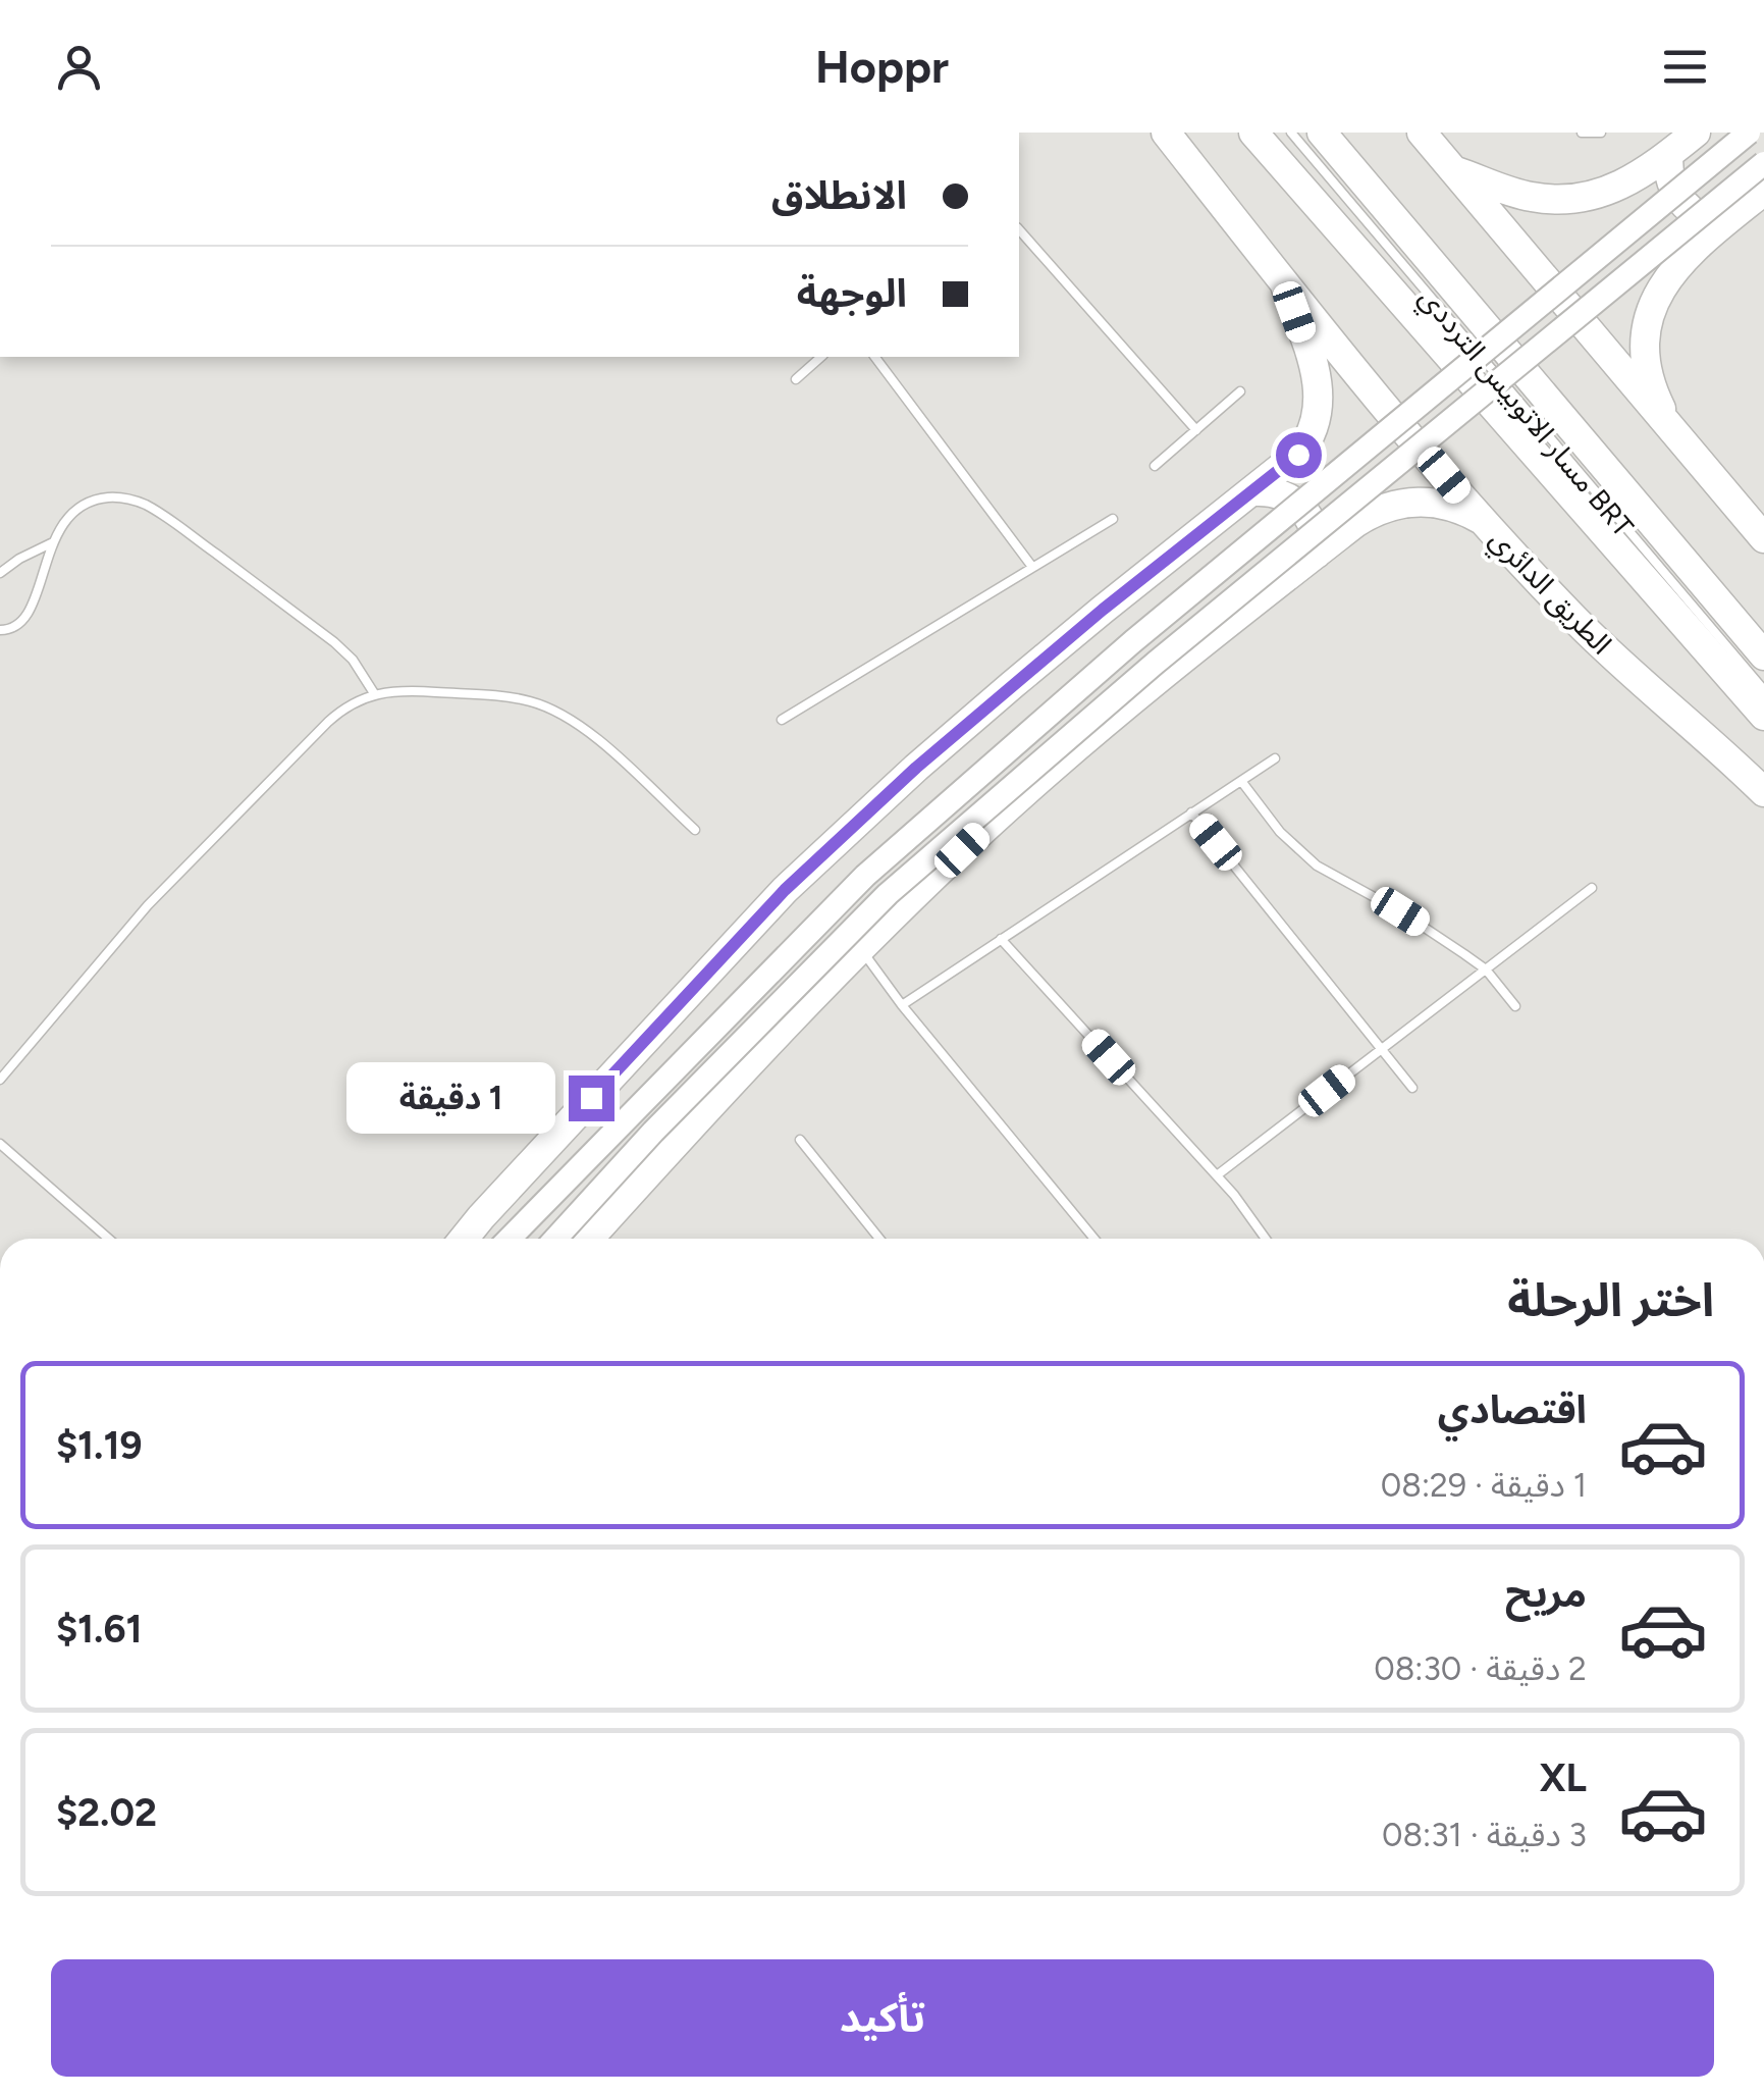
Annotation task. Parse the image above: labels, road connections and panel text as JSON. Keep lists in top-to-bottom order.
{
  "streets": {
    "highway": ["الطريق الدائري"],
    "lane": ["مسار الاتوبيس الترددي BRT"]
  },
  "page": {
    "header": "Hoppr",
    "banner": ["الانطلاق", "الوجهة"],
    "bubble": "1 دقيقة",
    "heading": "اختر الرحلة",
    "list": [
      {
        "name": "اقتصادي",
        "note": "1 دقيقة · 08:29",
        "value": "$1.19"
      },
      {
        "name": "مريح",
        "note": "2 دقيقة · 08:30",
        "value": "$1.61"
      },
      {
        "name": "XL",
        "note": "3 دقيقة · 08:31",
        "value": "$2.02"
      }
    ],
    "buttons": "تأكيد"
  }
}
